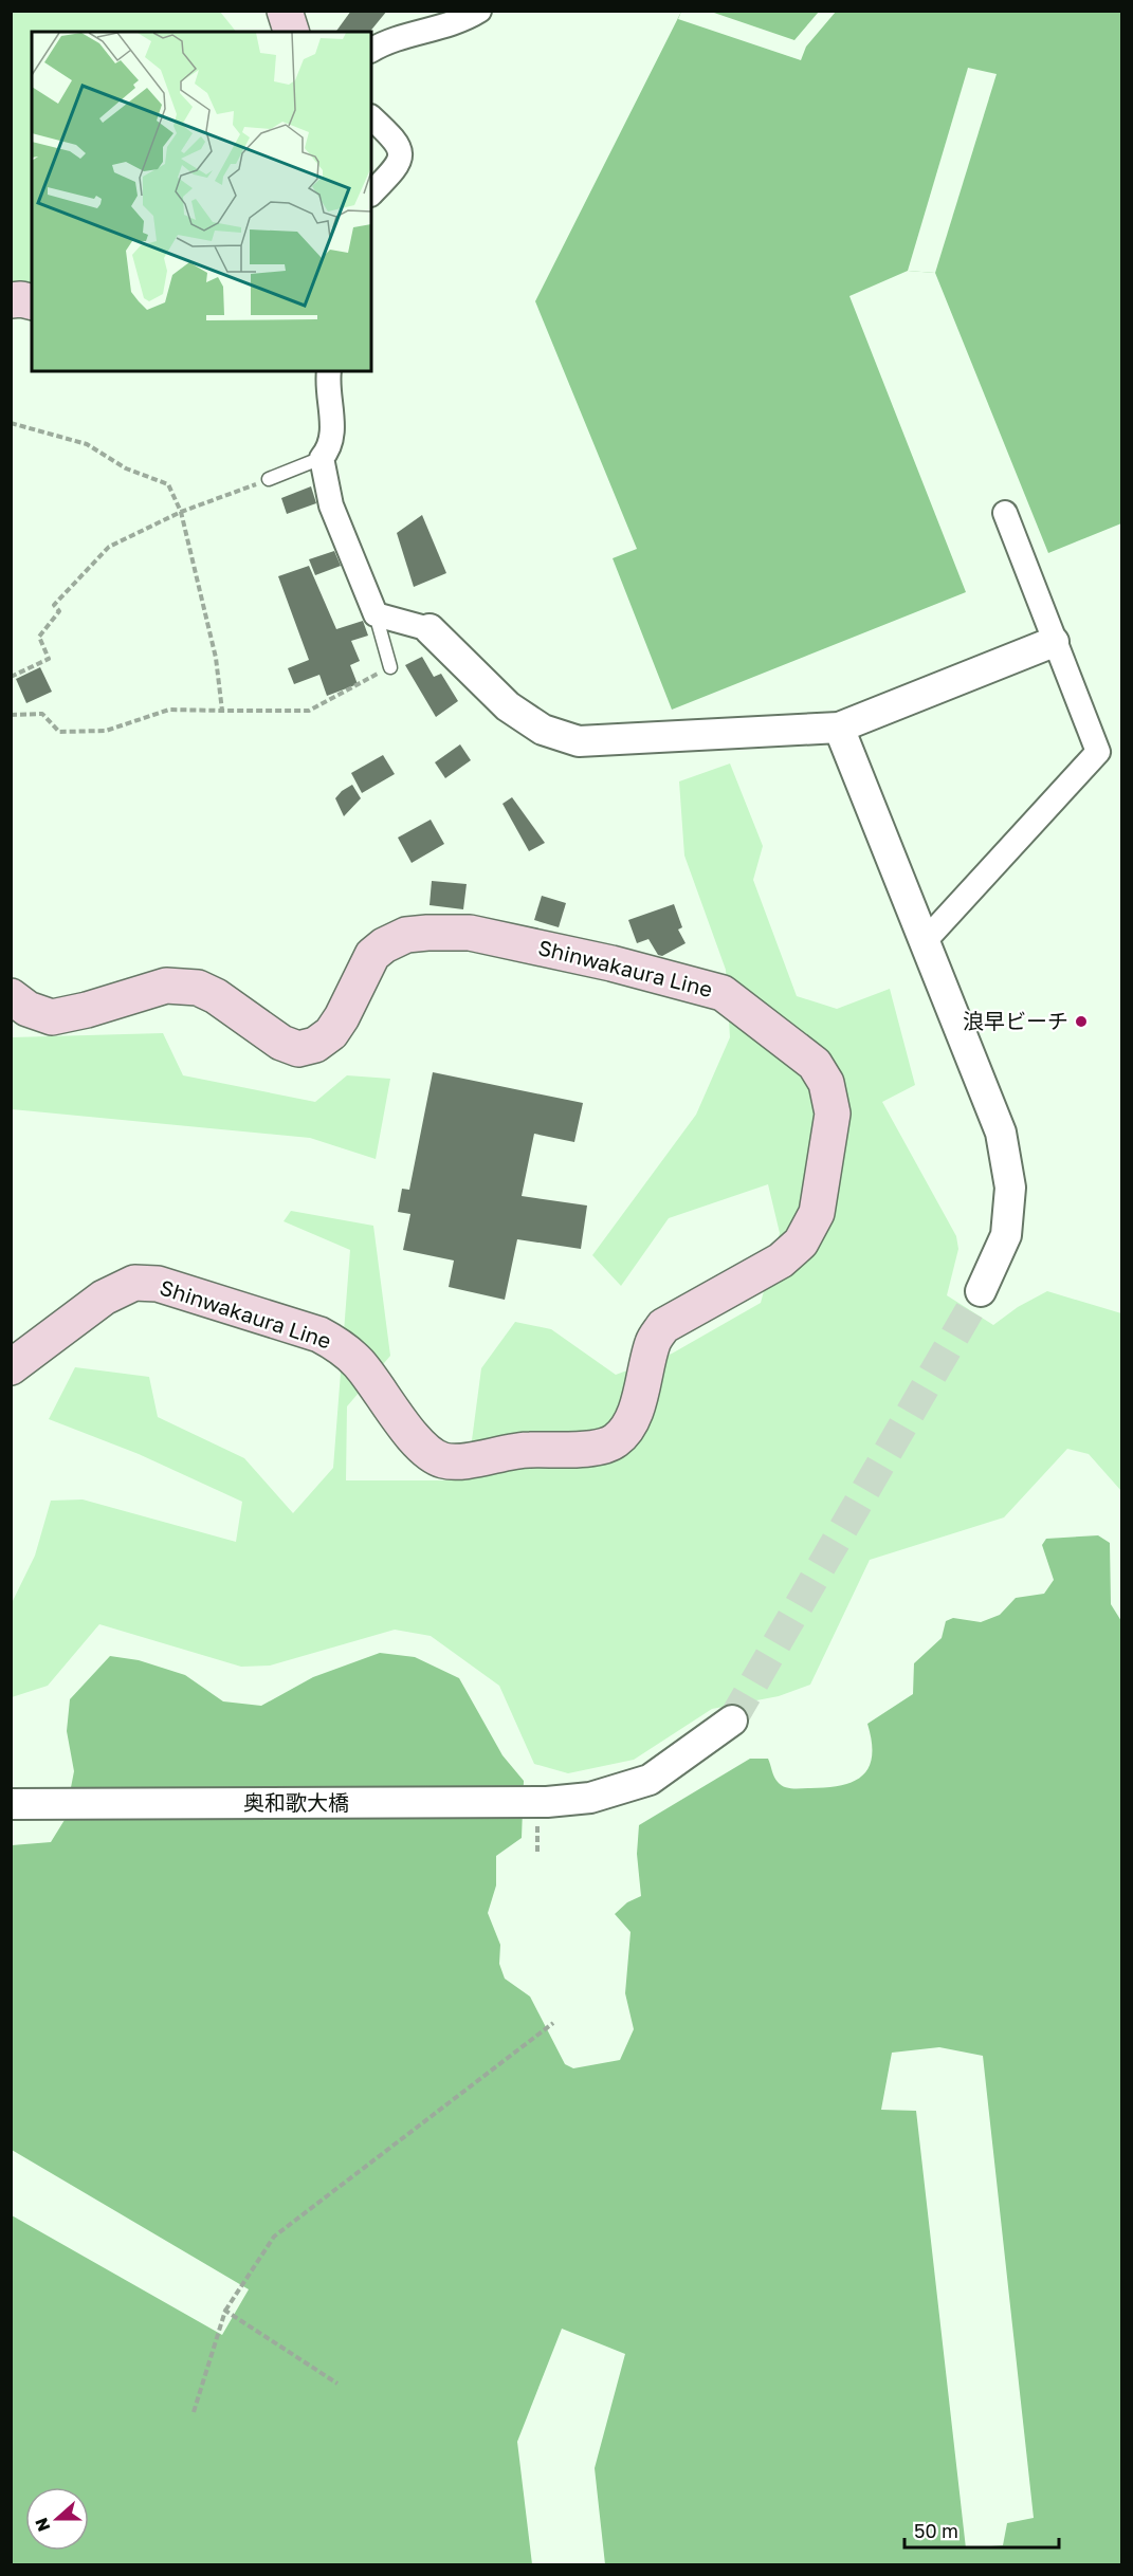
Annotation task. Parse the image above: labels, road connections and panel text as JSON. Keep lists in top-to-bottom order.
{
  "streets": {
    "main road": ["Shinwakaura Line"],
    "street": ["奥和歌大橋"]
  },
  "places": ["浪早ビーチ"],
  "scale_bar": "50 m",
  "north": "left"
}
